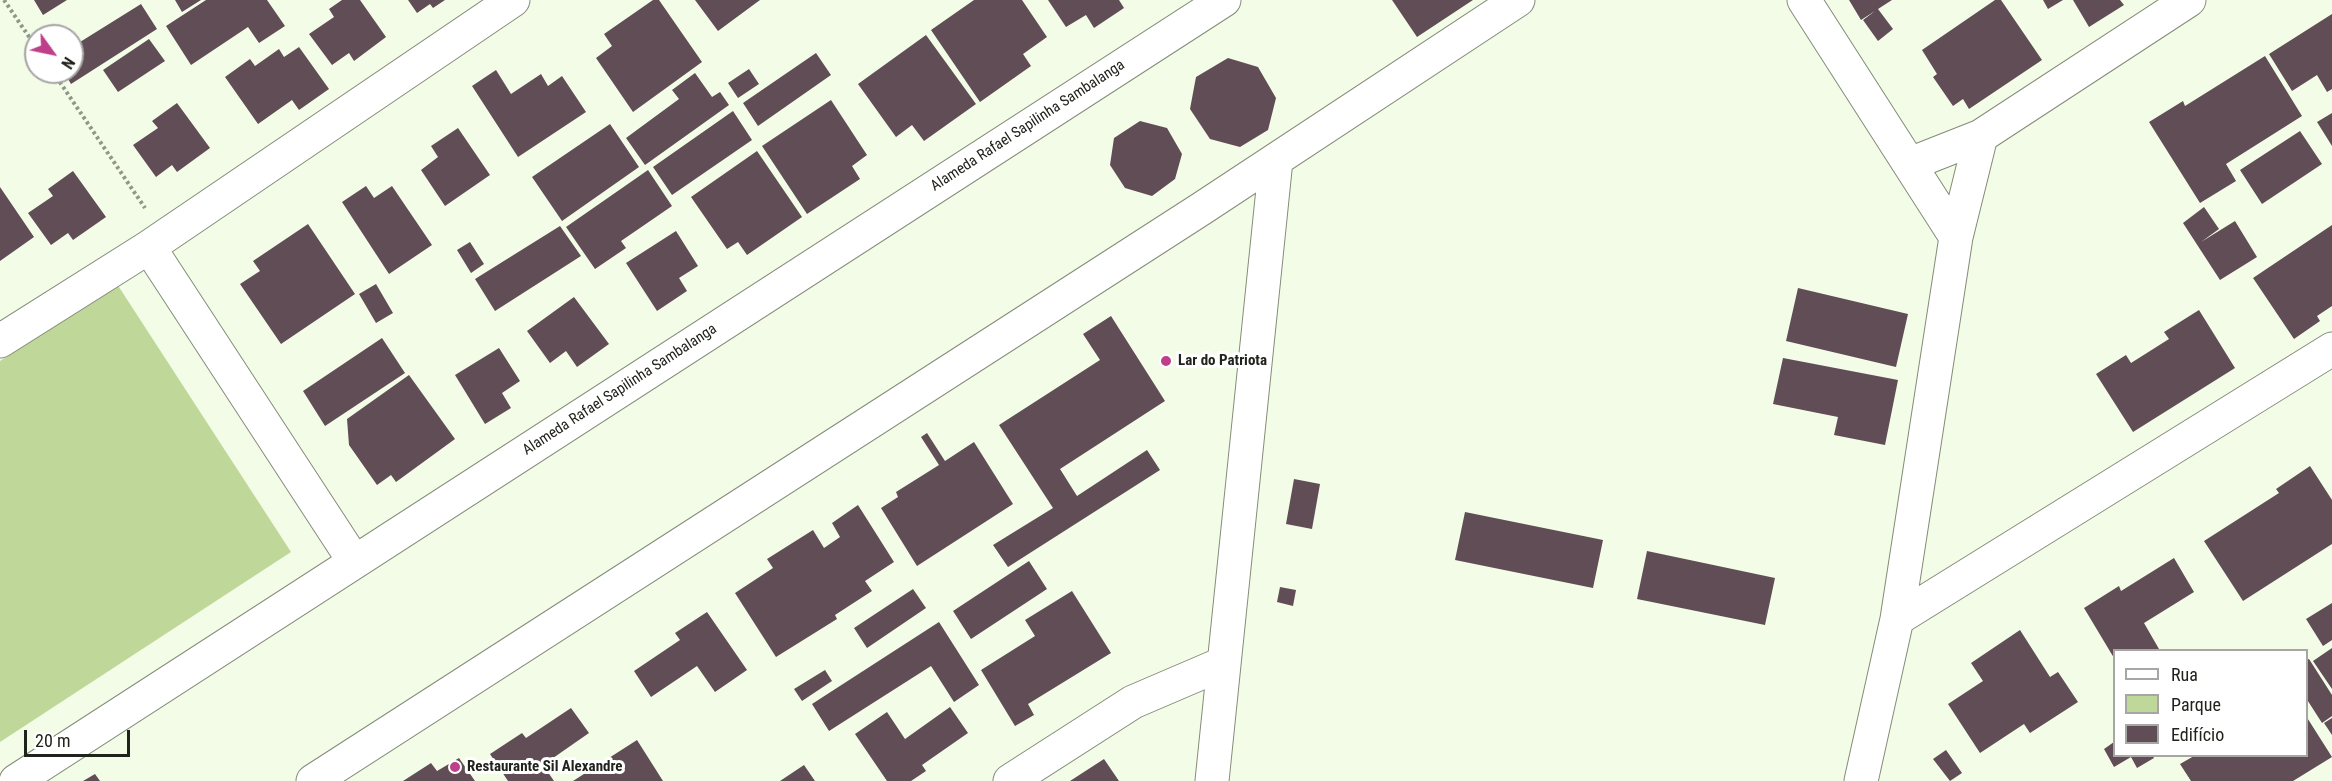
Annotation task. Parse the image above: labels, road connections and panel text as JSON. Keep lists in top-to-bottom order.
{
  "streets": {
    "street": ["Alameda Rafael Sapilinha Sambalanga"]
  },
  "places": ["Lar do Patriota", "Restaurante Sil Alexandre"],
  "legend": ["Rua", "Parque", "Edifício"],
  "scale_bar": "20 m",
  "north": "bottom right"
}
